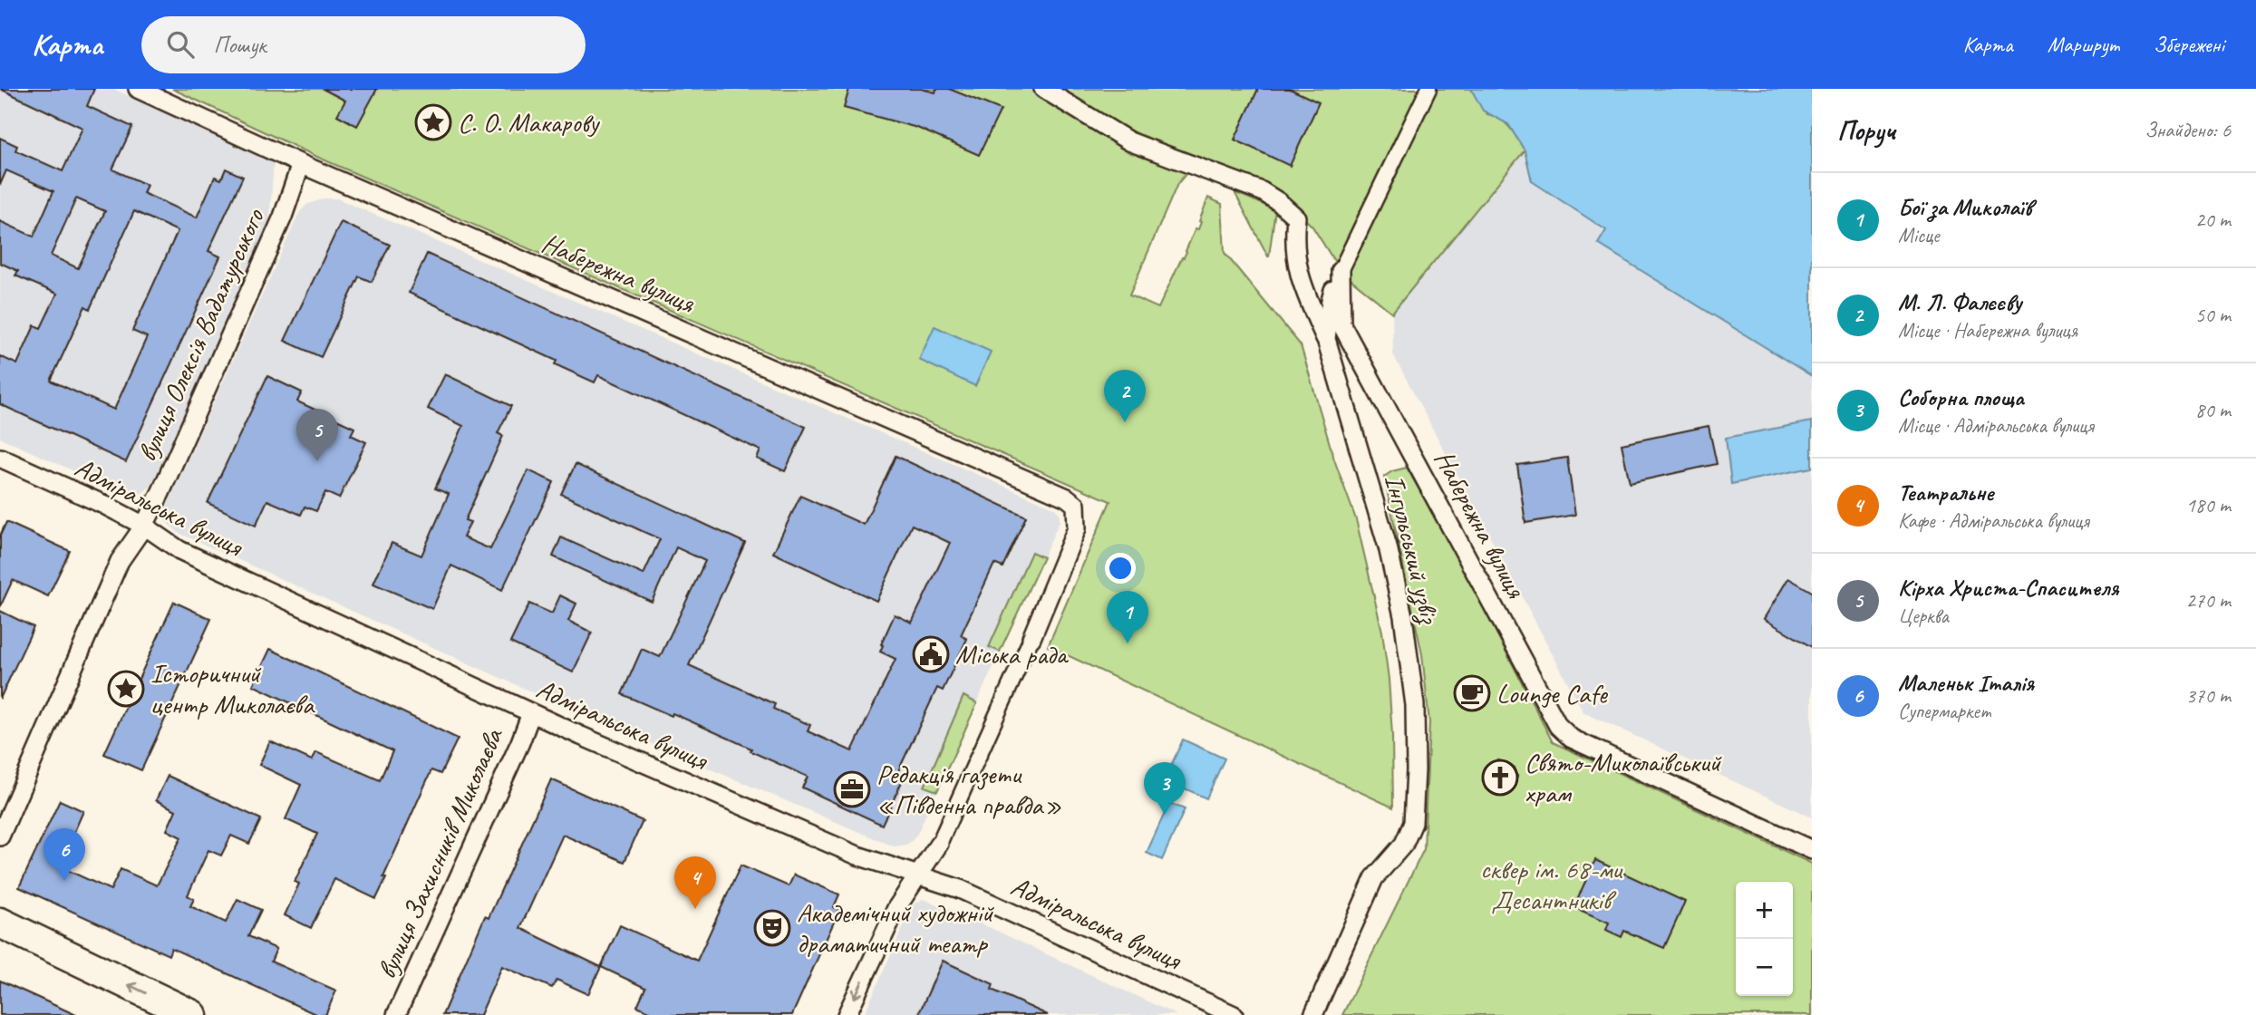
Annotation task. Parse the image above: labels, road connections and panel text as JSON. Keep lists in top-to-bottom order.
{
  "streets": {
    "street": [
      "Набережна вулиця",
      "вулиця Олексія Вадатурського",
      "Адміральська вулиця",
      "Інгульський узвіз",
      "вулиця Захисників Миколаєва"
    ]
  },
  "crossings": [
    ["Набережна вулиця", "вулиця Олексія Вадатурського"],
    ["Набережна вулиця", "Інгульський узвіз"],
    ["вулиця Олексія Вадатурського", "Адміральська вулиця"],
    ["Адміральська вулиця", "вулиця Захисників Миколаєва"]
  ],
  "parks": ["сквер ім. 68-ми Десантників"],
  "places": {
    "place": ["С. О. Макарову", "Історичний центр Миколаєва"],
    "public building": ["Міська рада"],
    "cafe": ["Lounge Cafe"],
    "church": ["Свято-Миколаївський храм"],
    "office": ["Редакція газети «Південна правда»"],
    "theatre": ["Академічний художній драматичний театр"]
  },
  "page": {
    "header": "Карта",
    "search": "Пошук",
    "nav": ["Карта", "Маршрут", "Збережені"],
    "heading": ["Поруч", "Знайдено: 6"],
    "list": [
      {
        "mark": "1",
        "name": "Бої за Миколаїв",
        "note": "Місце",
        "value": "20 m"
      },
      {
        "mark": "2",
        "name": "М. Л. Фалєєву",
        "note": "Місце · Набережна вулиця",
        "value": "50 m"
      },
      {
        "mark": "3",
        "name": "Соборна площа",
        "note": "Місце · Адміральська вулиця",
        "value": "80 m"
      },
      {
        "mark": "4",
        "name": "Театральне",
        "note": "Кафе · Адміральська вулиця",
        "value": "180 m"
      },
      {
        "mark": "5",
        "name": "Кірха Христа-Спасителя",
        "note": "Церква",
        "value": "270 m"
      },
      {
        "mark": "6",
        "name": "Маленьк Італія",
        "note": "Супермаркет",
        "value": "370 m"
      }
    ],
    "pins": [
      "2",
      "5",
      "1",
      "3",
      "6",
      "4"
    ],
    "map_buttons": ["+", "−"]
  }
}
